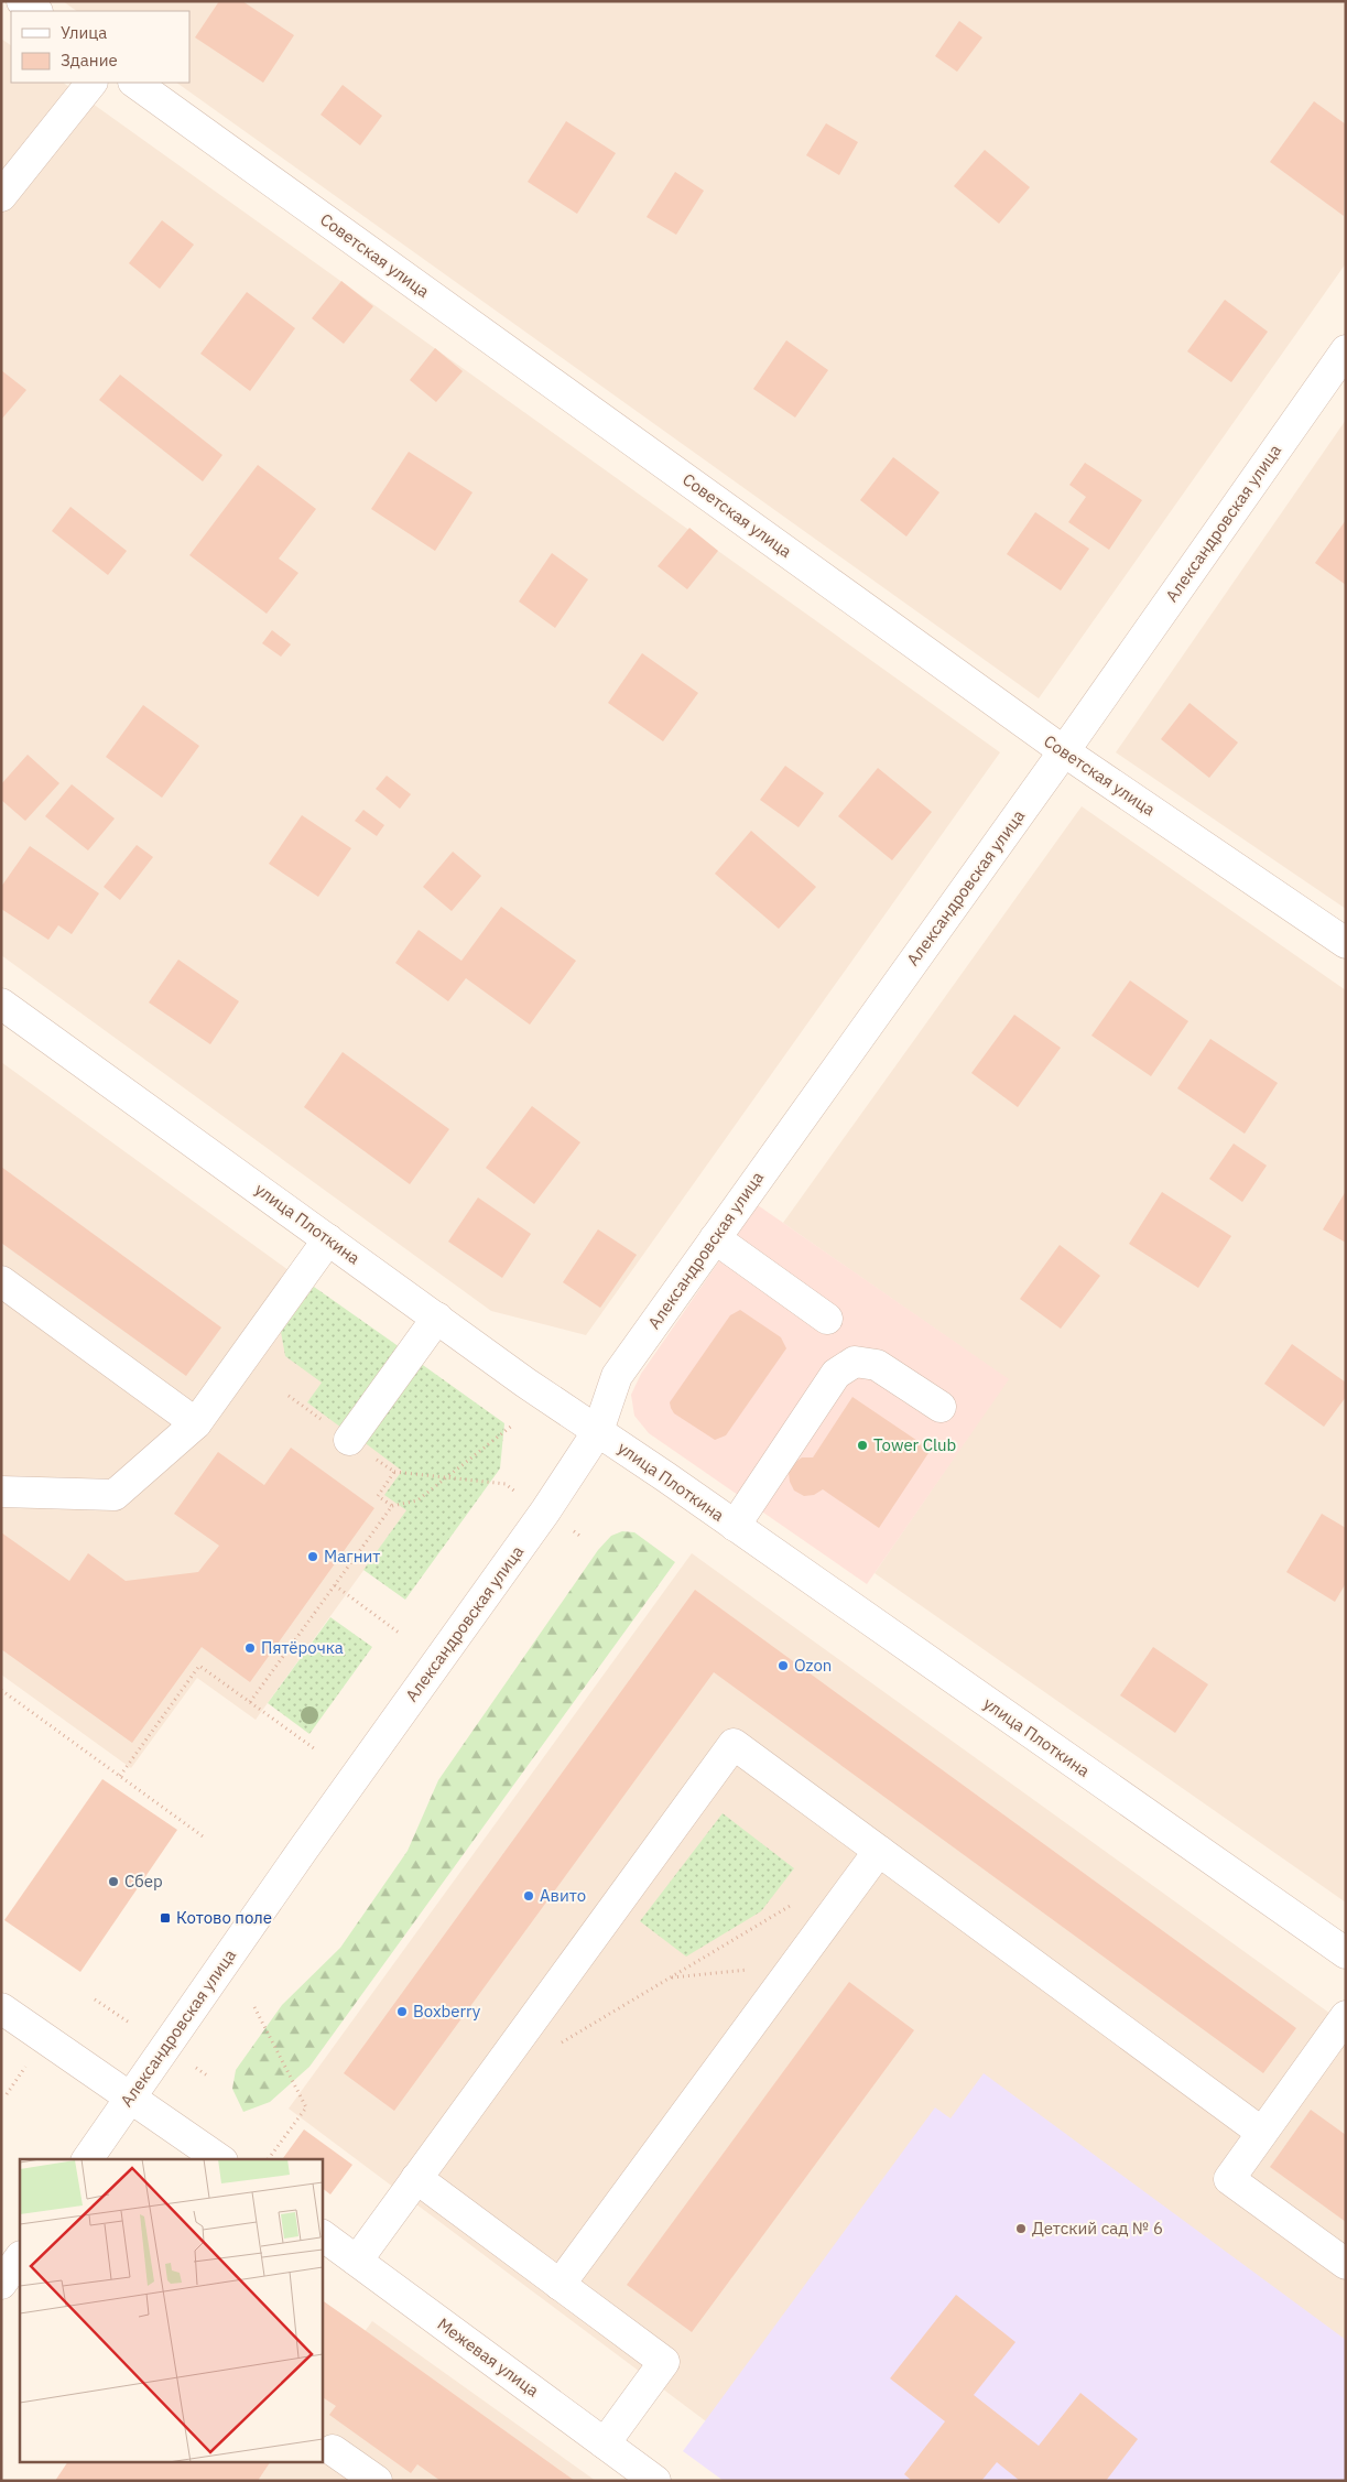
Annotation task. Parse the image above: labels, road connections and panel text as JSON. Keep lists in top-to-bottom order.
{
  "streets": {
    "street": [
      "Советская улица",
      "Александровская улица",
      "улица Плоткина",
      "Межевая улица"
    ]
  },
  "crossings": [
    ["Советская улица", "Александровская улица"],
    ["Александровская улица", "улица Плоткина"]
  ],
  "places": {
    "other": [
      "Tower Club",
      "Магнит",
      "Пятёрочка",
      "Ozon",
      "Сбер",
      "Авито",
      "Boxberry",
      "Детский сад № 6"
    ],
    "transit": ["Котово поле"]
  },
  "legend": ["Улица", "Здание"]
}
